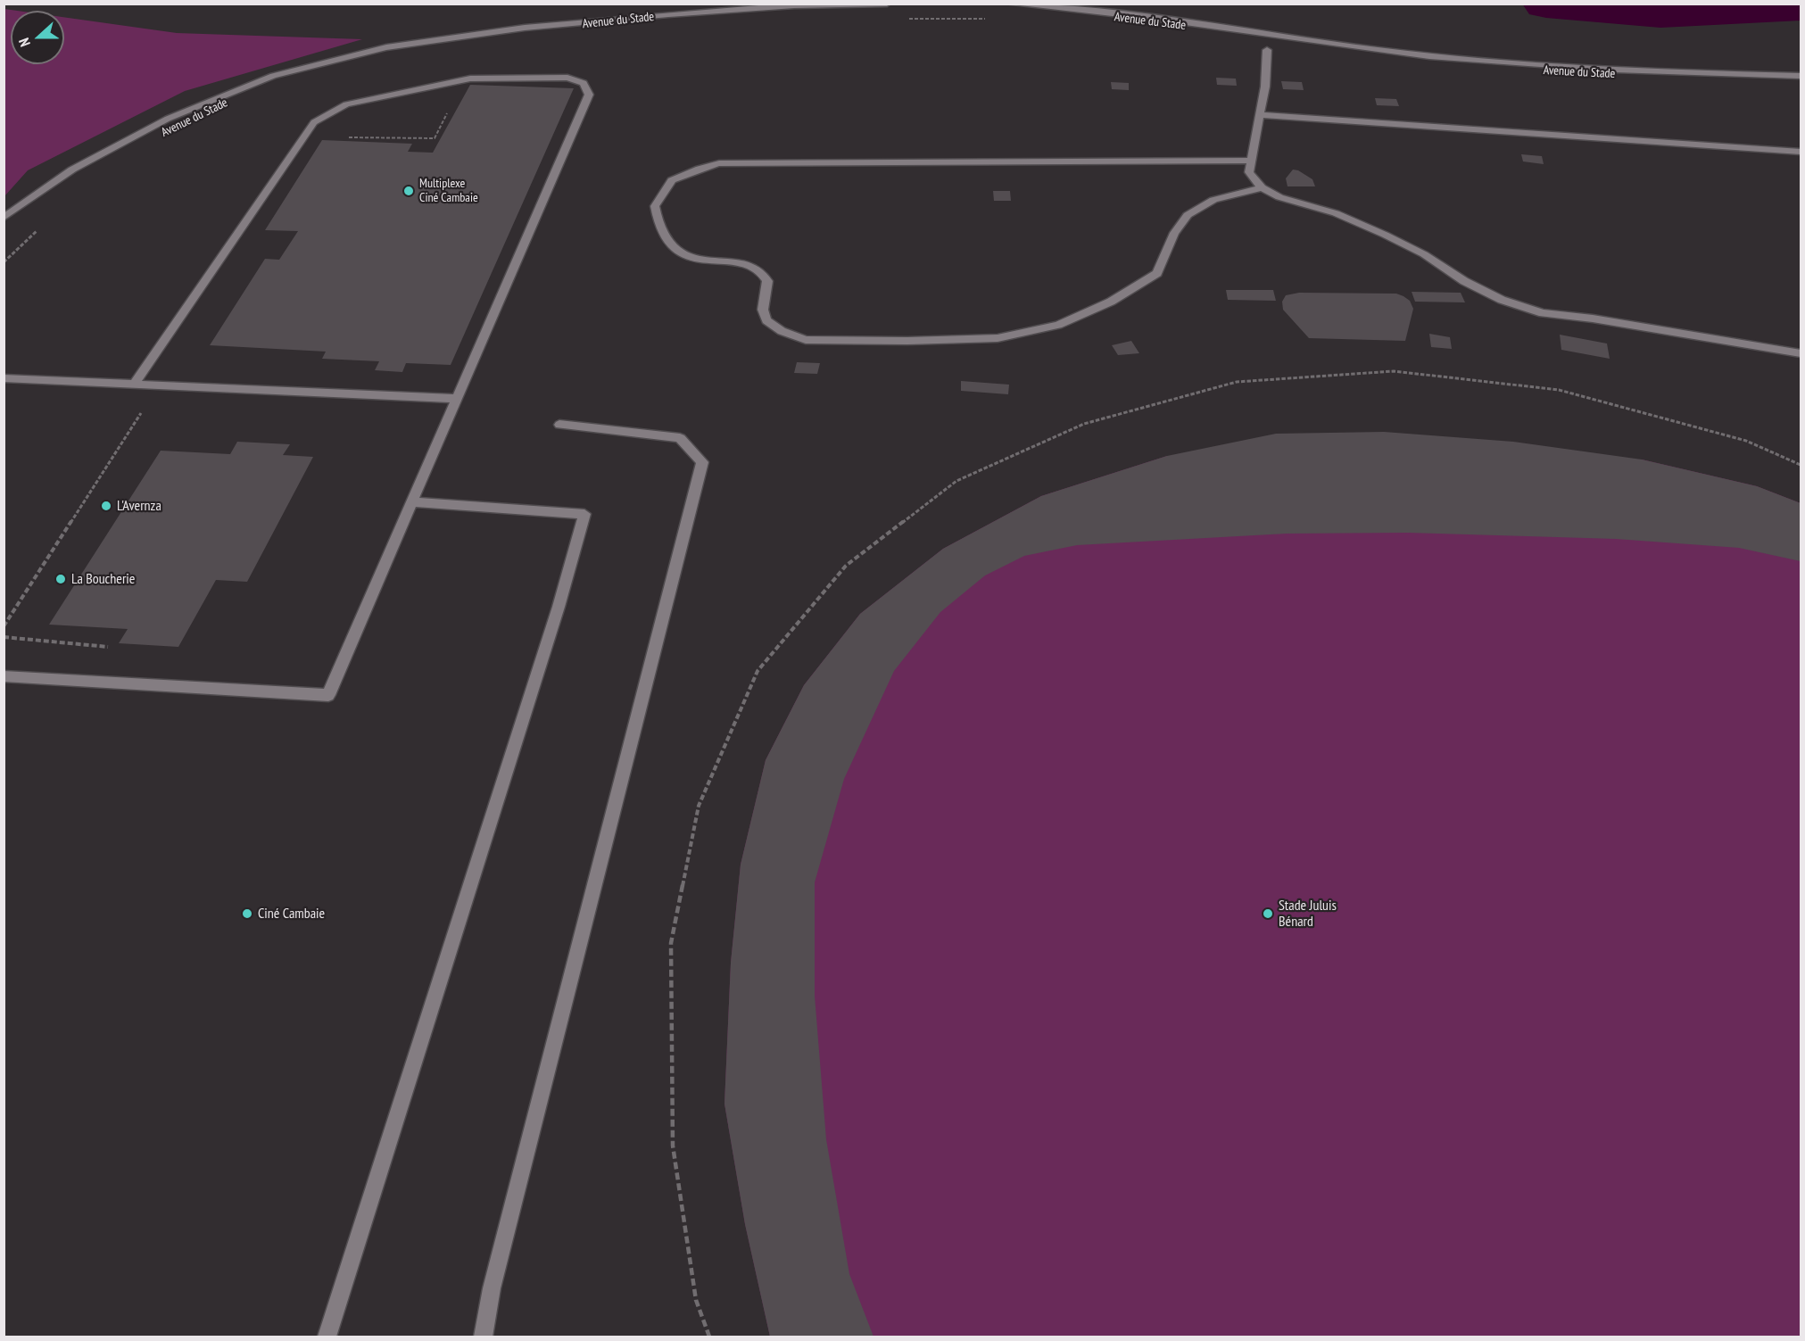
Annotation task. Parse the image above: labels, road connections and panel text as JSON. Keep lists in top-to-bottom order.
{
  "streets": {
    "street": ["Avenue du Stade"]
  },
  "places": [
    "Multiplexe Ciné Cambaie",
    "L'Avernza",
    "La Boucherie",
    "Ciné Cambaie",
    "Stade Juluis Bénard"
  ],
  "north": "left"
}
